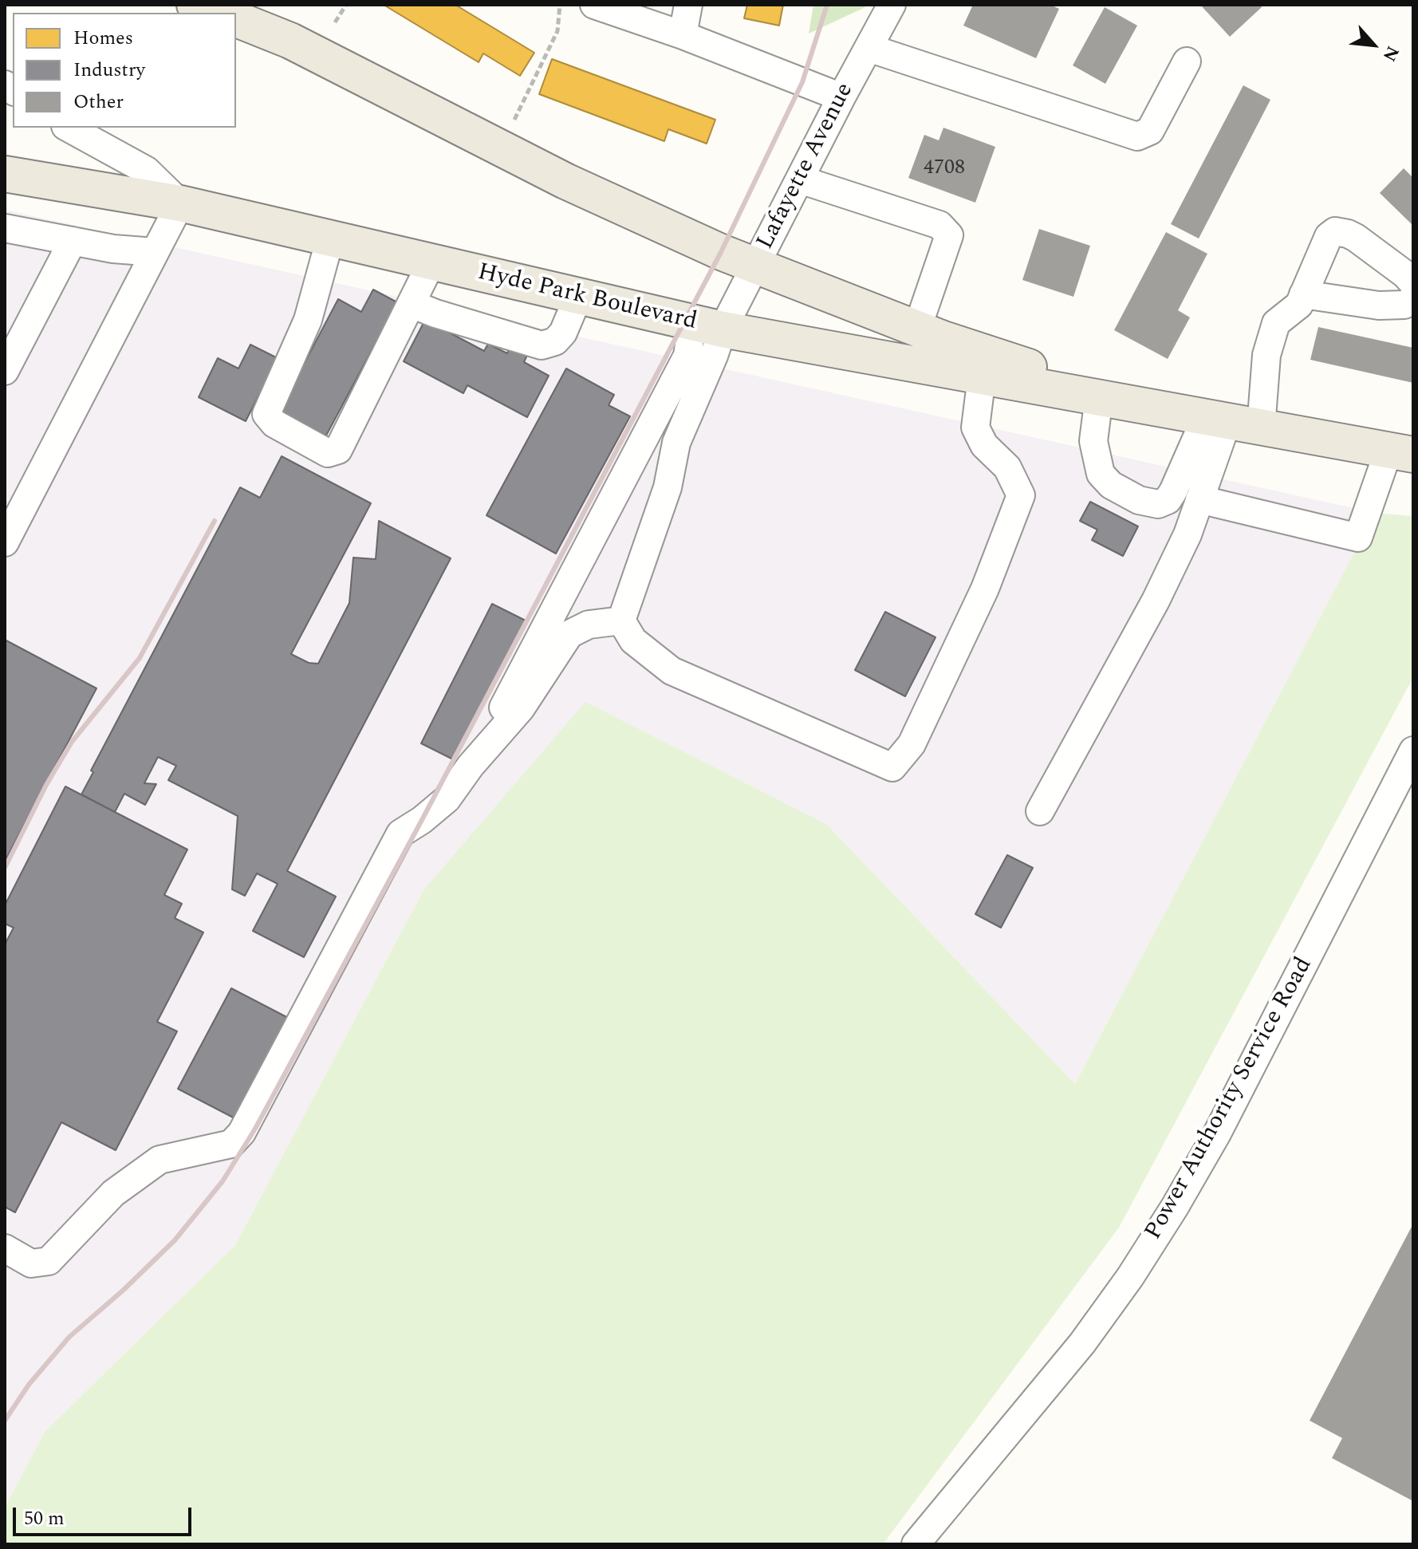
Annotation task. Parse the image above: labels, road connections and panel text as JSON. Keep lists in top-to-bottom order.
{
  "streets": {
    "main road": ["Hyde Park Boulevard"],
    "street": ["Lafayette Avenue", "Power Authority Service Road"]
  },
  "crossings": [
    ["Lafayette Avenue", "Hyde Park Boulevard"]
  ],
  "house_numbers": ["4708"],
  "legend": ["Homes", "Industry", "Other"],
  "scale_bar": "50 m",
  "north": "bottom right"
}
